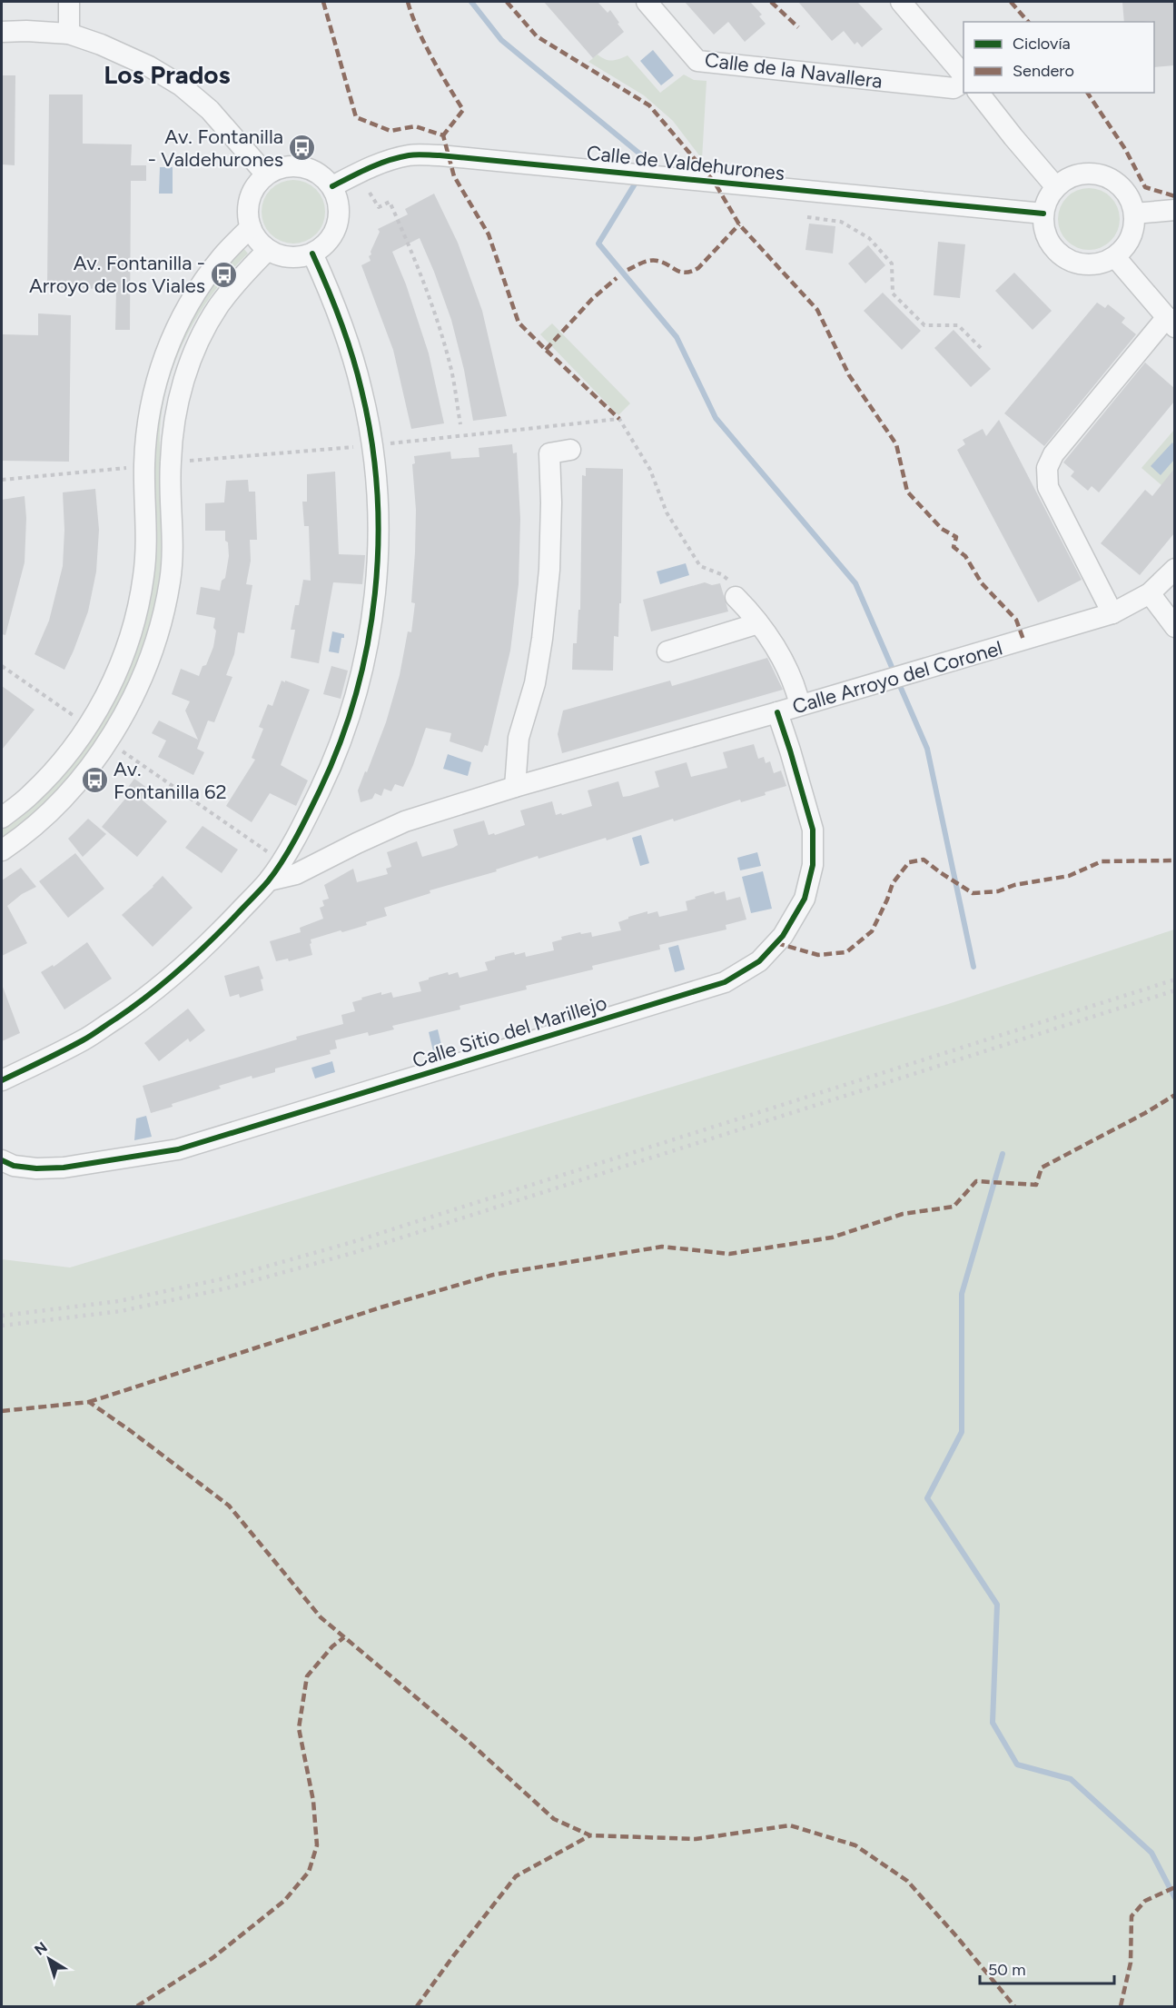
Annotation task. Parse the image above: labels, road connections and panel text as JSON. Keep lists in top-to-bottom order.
{
  "streets": {
    "street": [
      "Calle de la Navallera",
      "Calle de Valdehurones",
      "Calle Arroyo del Coronel",
      "Calle Sitio del Marillejo"
    ]
  },
  "crossings": [
    ["Calle Arroyo del Coronel", "Calle Sitio del Marillejo"]
  ],
  "districts": ["Los Prados"],
  "places": {
    "bus stop": ["Av. Fontanilla - Valdehurones", "Av. Fontanilla - Arroyo de los Viales", "Av. Fontanilla 62"]
  },
  "legend": ["Ciclovía", "Sendero"],
  "scale_bar": "50 m",
  "north": "top left"
}
